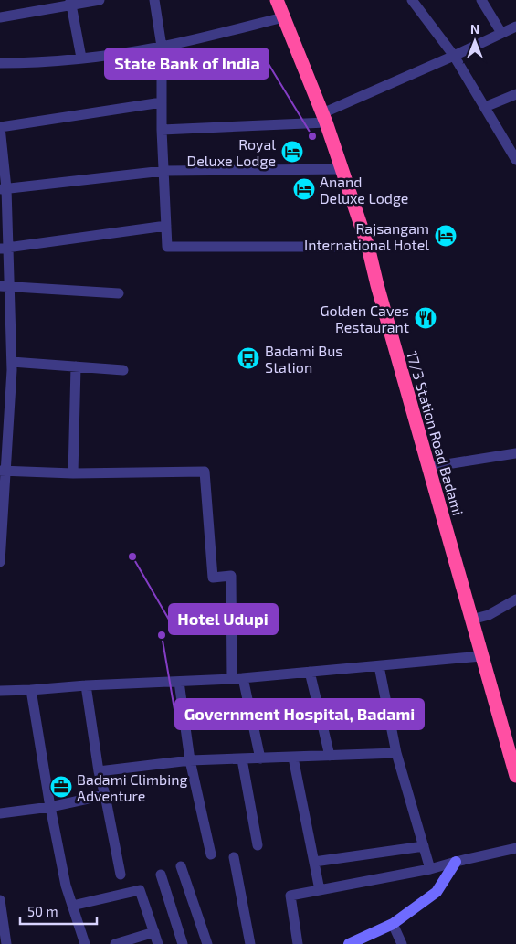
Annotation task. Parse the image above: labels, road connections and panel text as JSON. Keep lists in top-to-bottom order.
{
  "streets": {
    "highway": ["17/3 Station Road Badami"]
  },
  "places": {
    "other": ["State Bank of India", "Hotel Udupi", "Government Hospital, Badami"],
    "hotel": ["Royal Deluxe Lodge", "Anand Deluxe Lodge", "Rajsangam International Hotel"],
    "restaurant": ["Golden Caves Restaurant"],
    "bus stop": ["Badami Bus Station"],
    "office": ["Badami Climbing Adventure"]
  },
  "scale_bar": "50 m",
  "north": "top"
}
